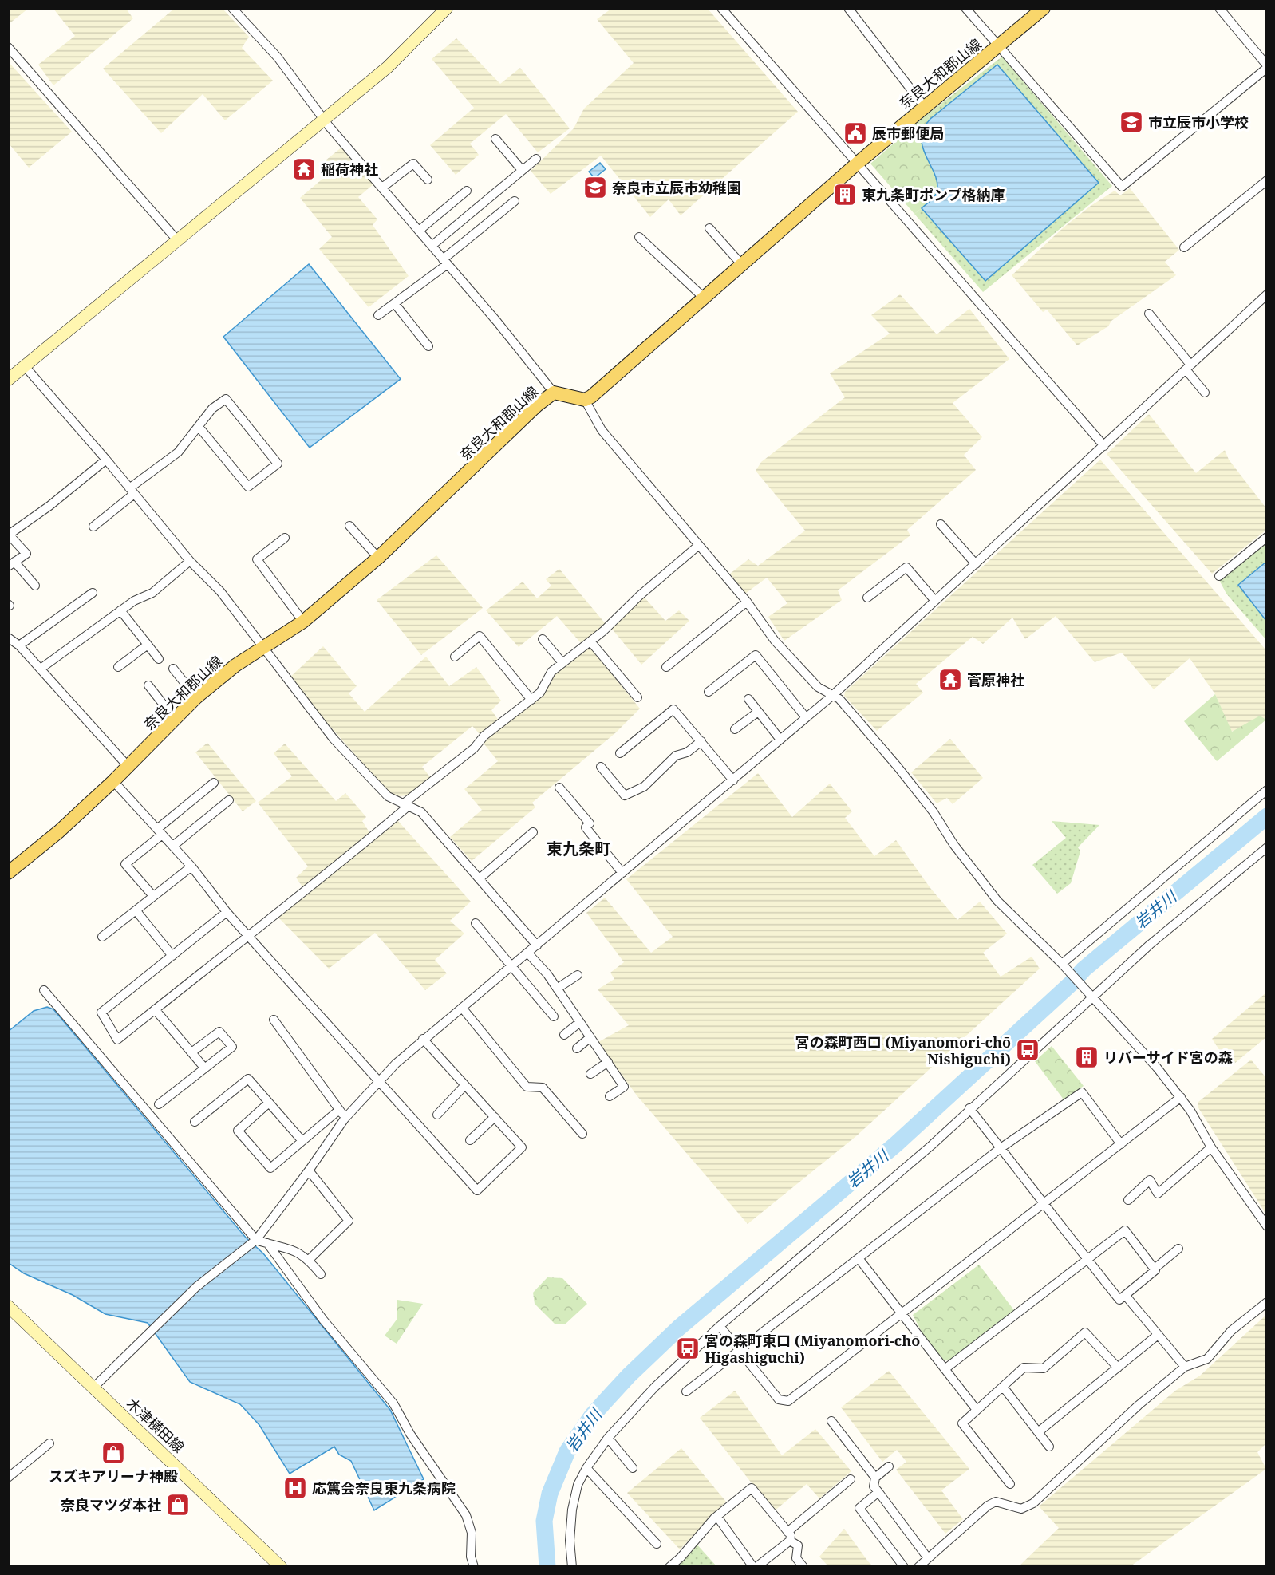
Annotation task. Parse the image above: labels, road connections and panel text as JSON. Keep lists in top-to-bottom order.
{
  "streets": {
    "main road": ["奈良大和郡山線"],
    "street": ["木津横田線"]
  },
  "districts": ["東九条町"],
  "water": ["岩井川"],
  "places": {
    "school or university": ["市立辰市小学校", "奈良市立辰市幼稚園"],
    "public building": ["辰市郵便局"],
    "temple": ["稲荷神社", "菅原神社"],
    "building": ["東九条町ポンプ格納庫", "リバーサイド宮の森"],
    "bus stop": ["宮の森町西口 (Miyanomori-chō Nishiguchi)", "宮の森町東口 (Miyanomori-chō Higashiguchi)"],
    "shop": ["スズキアリーナ神殿", "奈良マツダ本社"],
    "hospital": ["応篤会奈良東九条病院"]
  }
}
